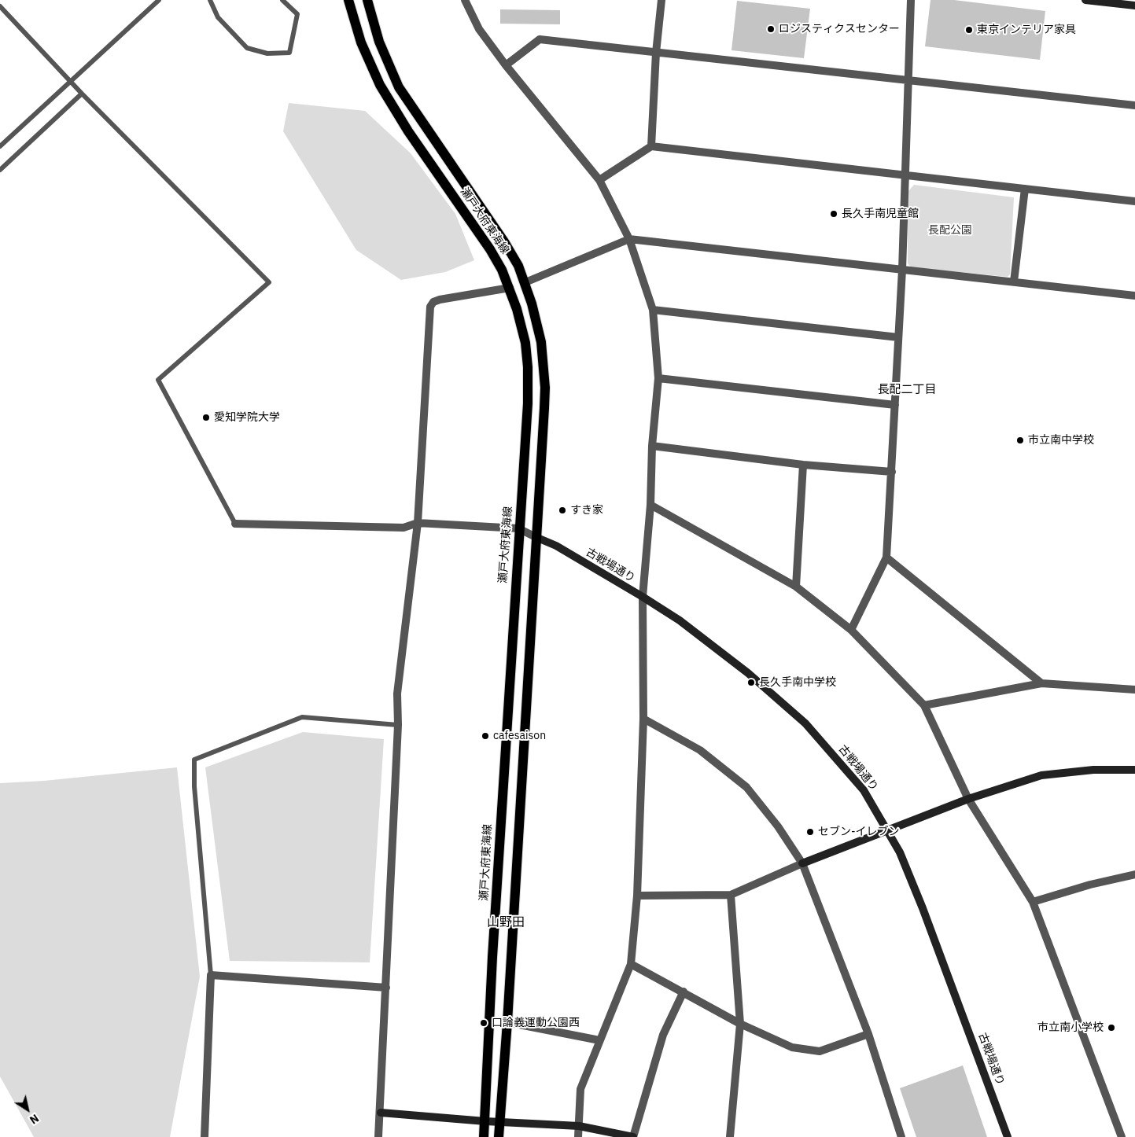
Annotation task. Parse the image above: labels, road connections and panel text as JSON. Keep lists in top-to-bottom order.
{
  "streets": {
    "main road": ["瀬戸大府東海線"],
    "street": ["古戦場通り"]
  },
  "crossings": [
    ["瀬戸大府東海線", "古戦場通り"]
  ],
  "districts": ["長配二丁目", "山野田"],
  "parks": ["長配公園"],
  "places": [
    "ロジスティクスセンター",
    "東京インテリア家具",
    "長久手南児童館",
    "愛知学院大学",
    "市立南中学校",
    "すき家",
    "長久手南中学校",
    "cafesaison",
    "セブン-イレブン",
    "口論義運動公園西",
    "市立南小学校"
  ],
  "north": "bottom right"
}
